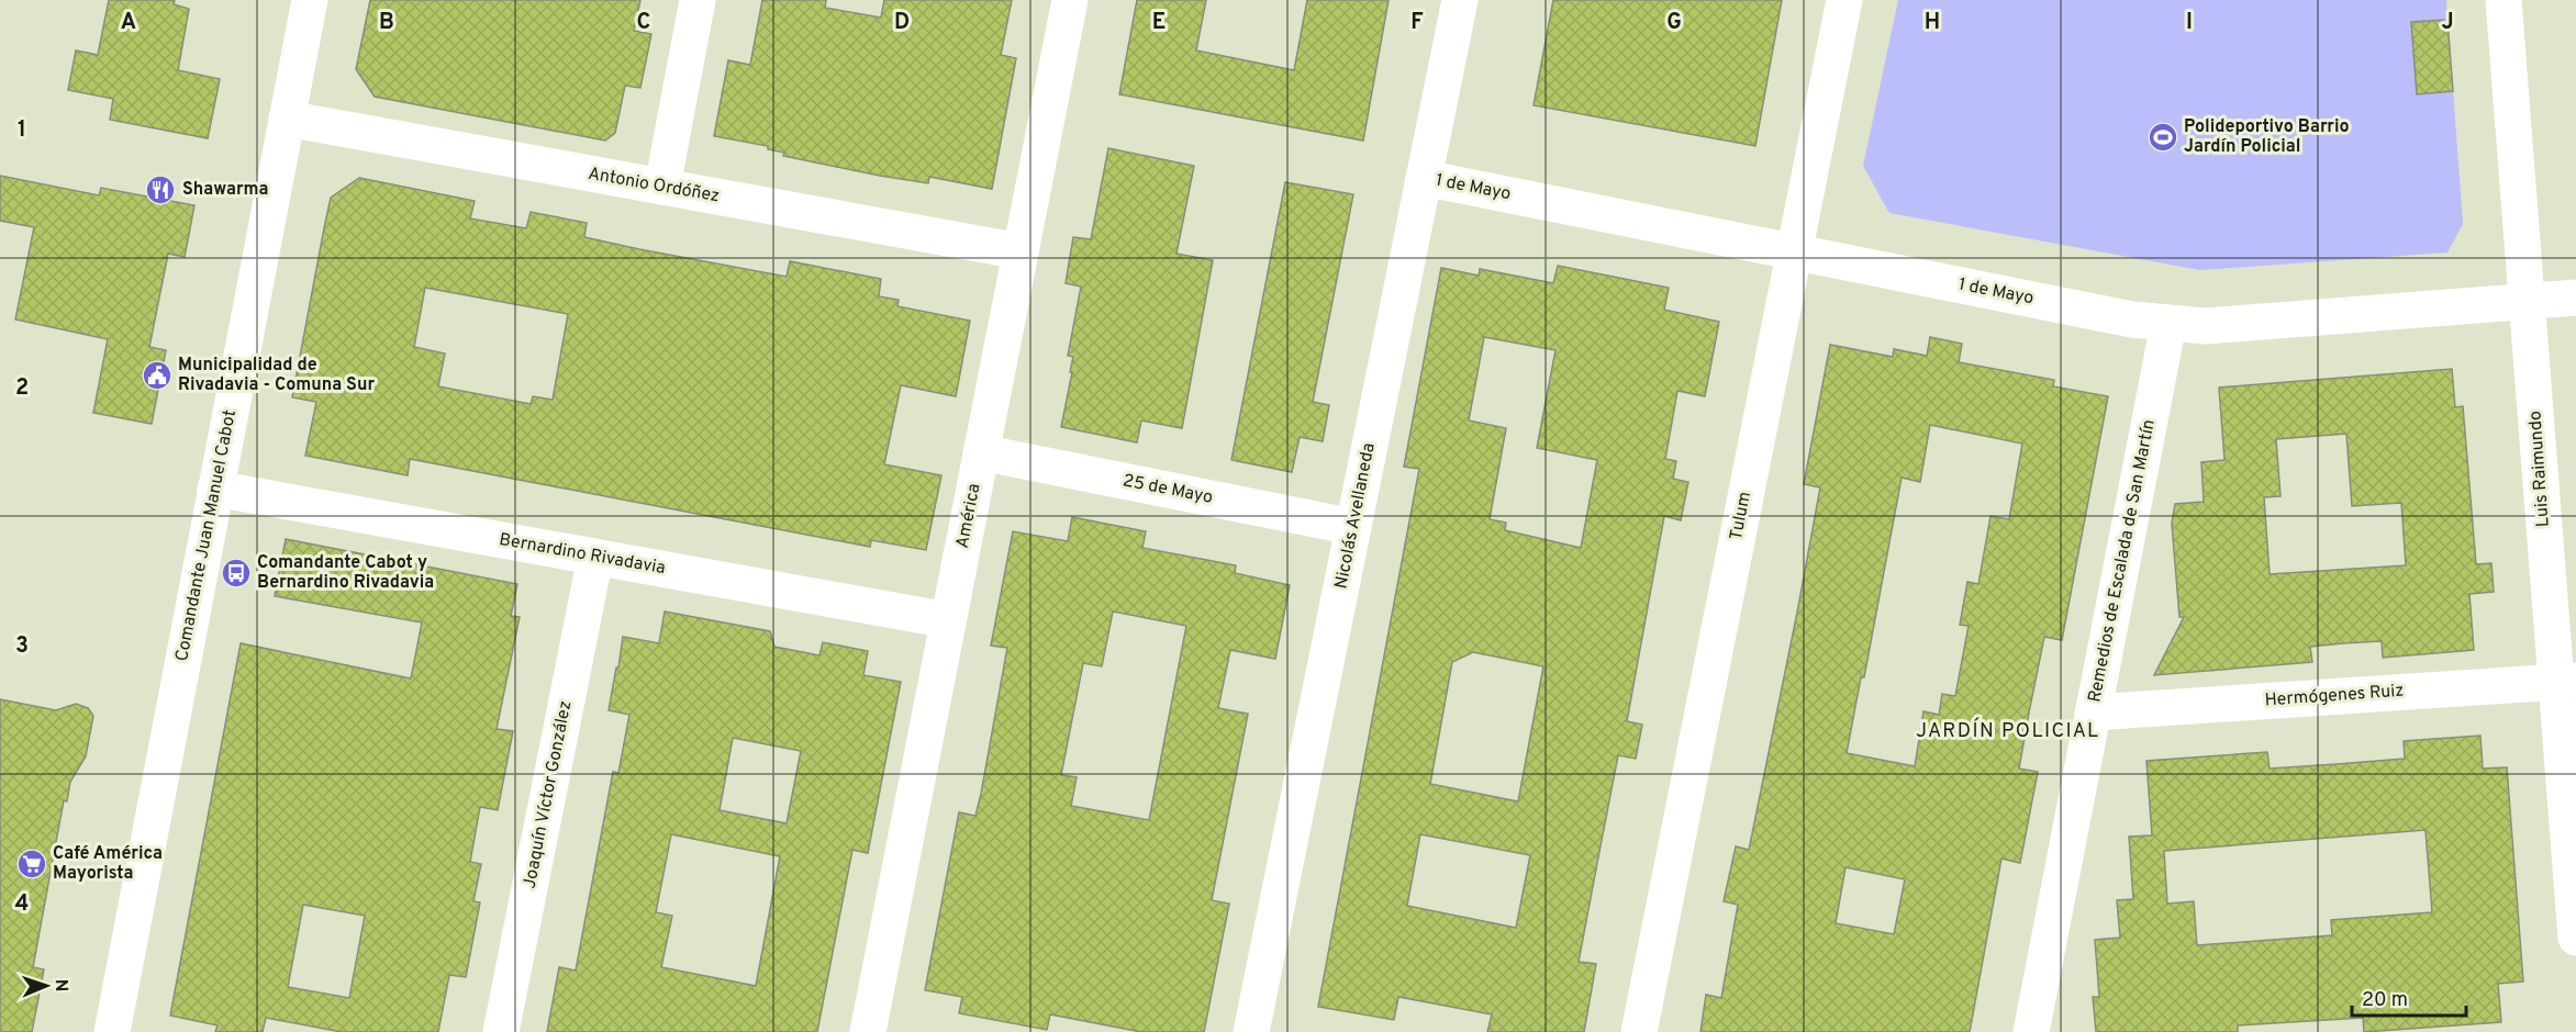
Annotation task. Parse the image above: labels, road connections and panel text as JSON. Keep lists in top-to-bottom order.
{
  "streets": {
    "street": [
      "Antonio Ordóñez",
      "1 de Mayo",
      "Luis Raimundo",
      "25 de Mayo",
      "América",
      "Nicolás Avellaneda",
      "Tulum",
      "Comandante Juan Manuel Cabot",
      "Bernardino Rivadavia",
      "Remedios de Escalada de San Martín",
      "Hermógenes Ruiz",
      "Joaquín Víctor González"
    ]
  },
  "crossings": [
    ["Antonio Ordóñez", "América"],
    ["Antonio Ordóñez", "Comandante Juan Manuel Cabot"],
    ["1 de Mayo", "Luis Raimundo"],
    ["1 de Mayo", "Nicolás Avellaneda"],
    ["1 de Mayo", "Tulum"],
    ["1 de Mayo", "Remedios de Escalada de San Martín"],
    ["Luis Raimundo", "Hermógenes Ruiz"],
    ["25 de Mayo", "América"],
    ["25 de Mayo", "Nicolás Avellaneda"],
    ["América", "Bernardino Rivadavia"],
    ["Comandante Juan Manuel Cabot", "Bernardino Rivadavia"],
    ["Bernardino Rivadavia", "Joaquín Víctor González"],
    ["Remedios de Escalada de San Martín", "Hermógenes Ruiz"]
  ],
  "districts": ["JARDÍN POLICIAL"],
  "places": {
    "sports": ["Polideportivo Barrio Jardín Policial"],
    "restaurant": ["Shawarma"],
    "public building": ["Municipalidad de Rivadavia - Comuna Sur"],
    "bus stop": ["Comandante Cabot y Bernardino Rivadavia"],
    "supermarket": ["Café América Mayorista"]
  },
  "scale_bar": "20 m",
  "north": "right",
  "grid": {
    "columns": [
      "A",
      "B",
      "C",
      "D",
      "E",
      "F",
      "G",
      "H",
      "I",
      "J"
    ],
    "rows": [
      "1",
      "2",
      "3",
      "4"
    ]
  }
}
